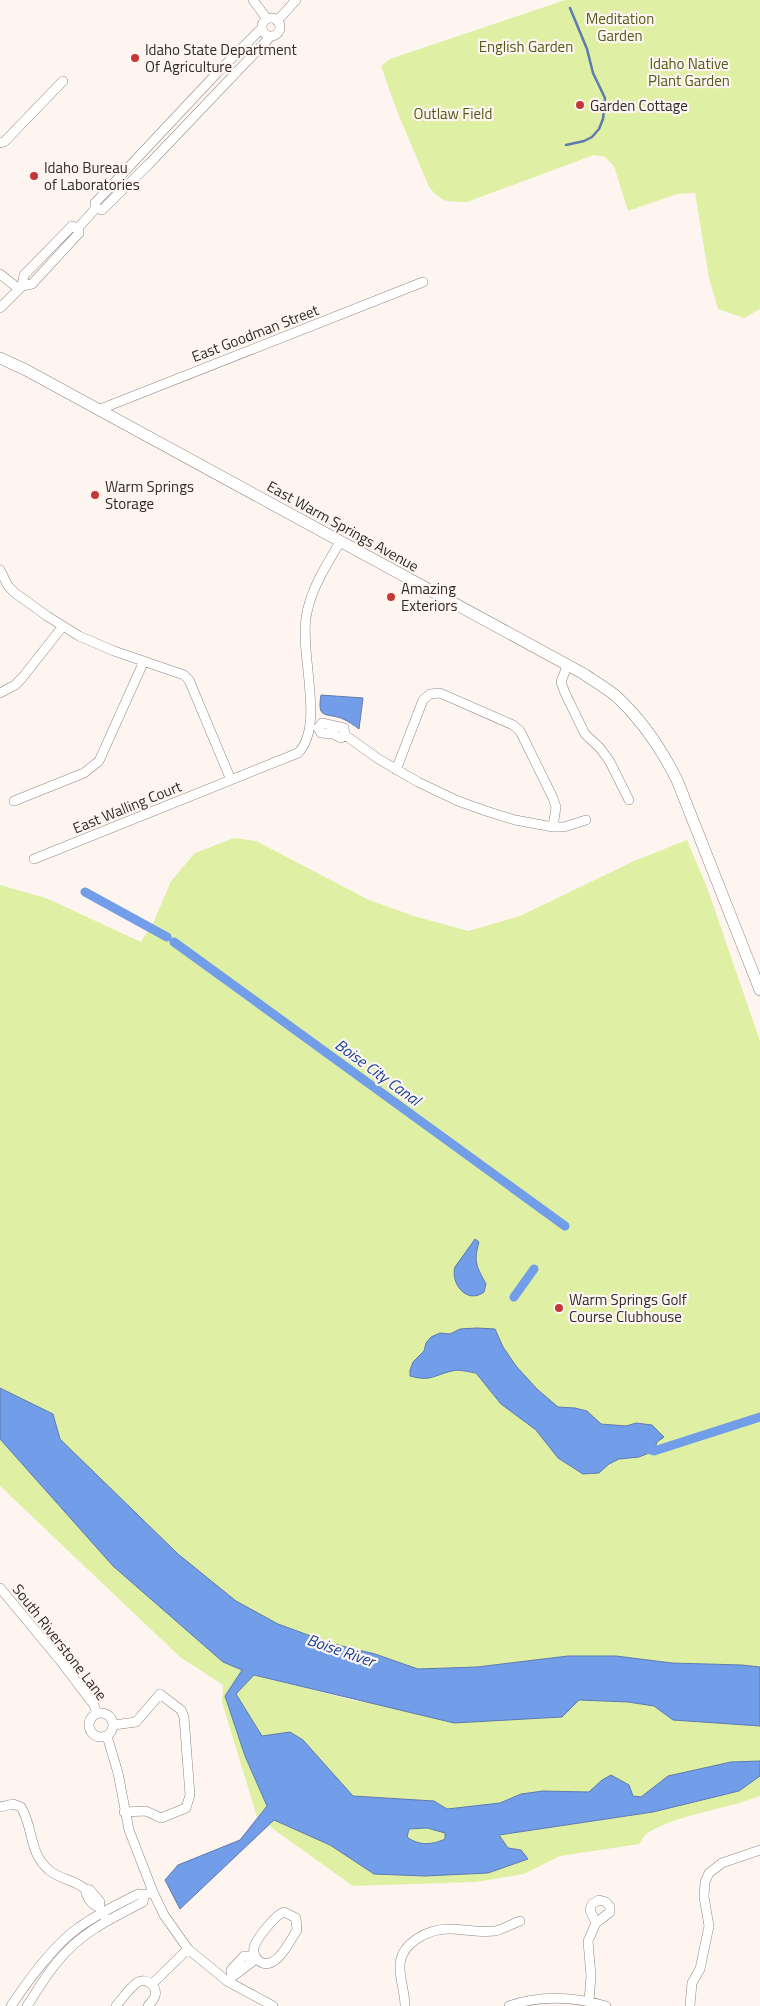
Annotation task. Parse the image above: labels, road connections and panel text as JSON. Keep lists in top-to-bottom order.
{
  "streets": {
    "street": [
      "East Goodman Street",
      "East Warm Springs Avenue",
      "East Walling Court",
      "South Riverstone Lane"
    ]
  },
  "crossings": [
    ["East Goodman Street", "East Warm Springs Avenue"]
  ],
  "water": ["Boise City Canal", "Boise River"],
  "parks": [
    "Meditation Garden",
    "English Garden",
    "Idaho Native Plant Garden",
    "Outlaw Field"
  ],
  "places": [
    "Idaho State Department Of Agriculture",
    "Garden Cottage",
    "Idaho Bureau of Laboratories",
    "Warm Springs Storage",
    "Amazing Exteriors",
    "Warm Springs Golf Course Clubhouse"
  ]
}
